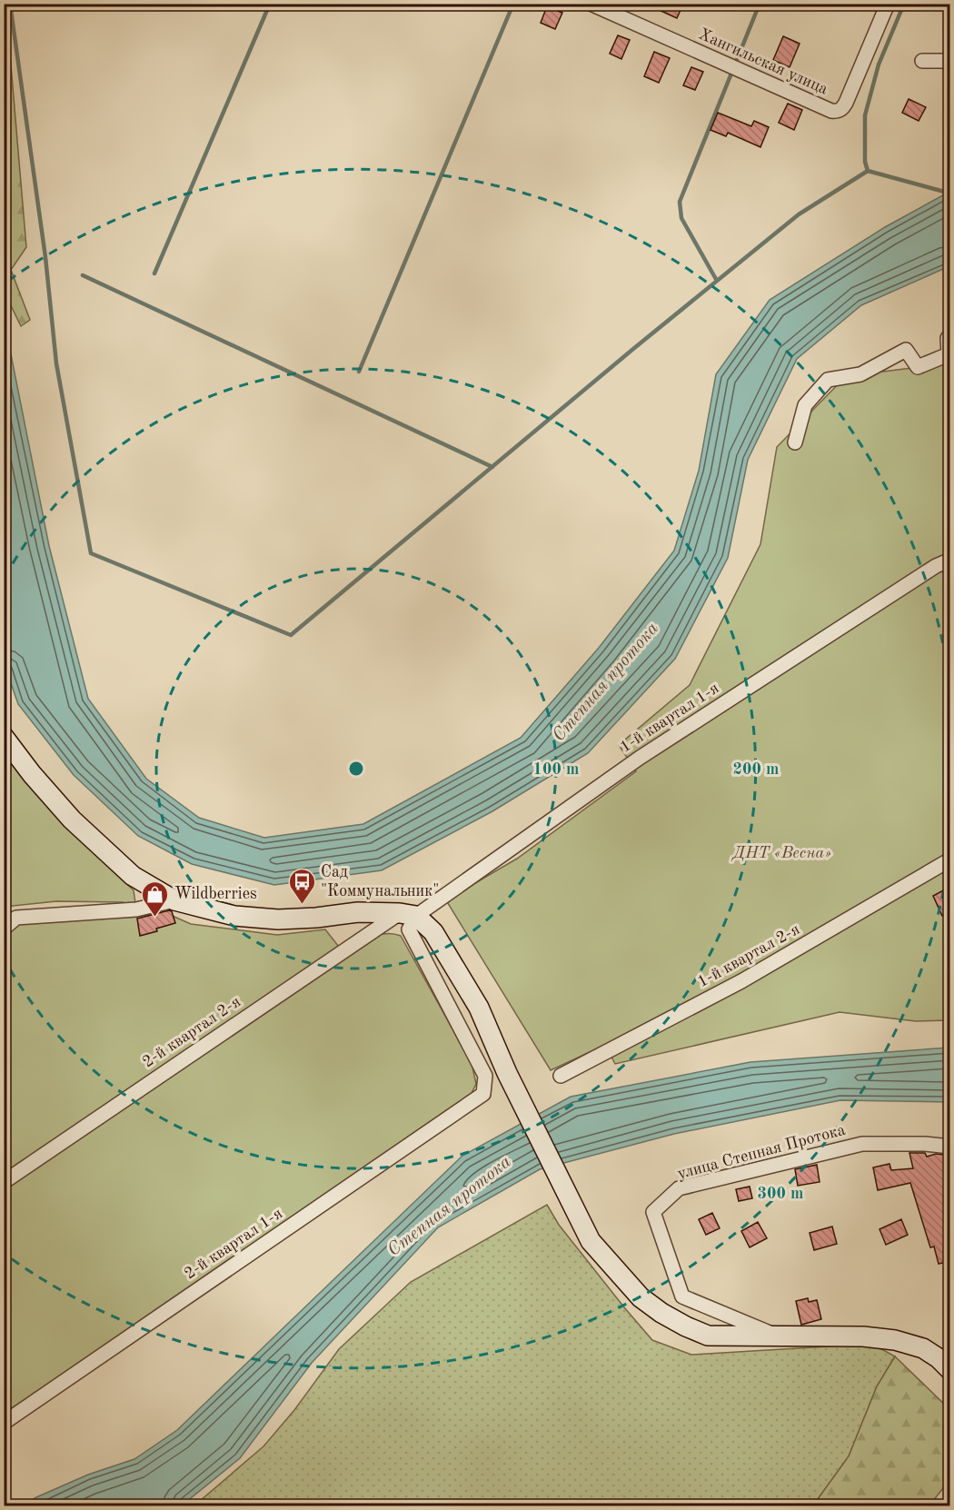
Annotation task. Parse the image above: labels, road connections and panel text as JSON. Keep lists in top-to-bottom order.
{
  "streets": {
    "street": [
      "Хангильская улица",
      "1-й квартал 1-я",
      "1-й квартал 2-я",
      "2-й квартал 2-я",
      "улица Степная Протока",
      "2-й квартал 1-я"
    ]
  },
  "crossings": [
    ["1-й квартал 1-я", "2-й квартал 2-я"],
    ["1-й квартал 1-я", "2-й квартал 1-я"],
    ["2-й квартал 2-я", "2-й квартал 1-я"]
  ],
  "water": ["Степная протока"],
  "parks": ["ДНТ «Весна»"],
  "places": {
    "bus stop": ["Сад \"Коммунальник\""],
    "shop": ["Wildberries"]
  },
  "rings": ["100 m", "200 m", "300 m"]
}
